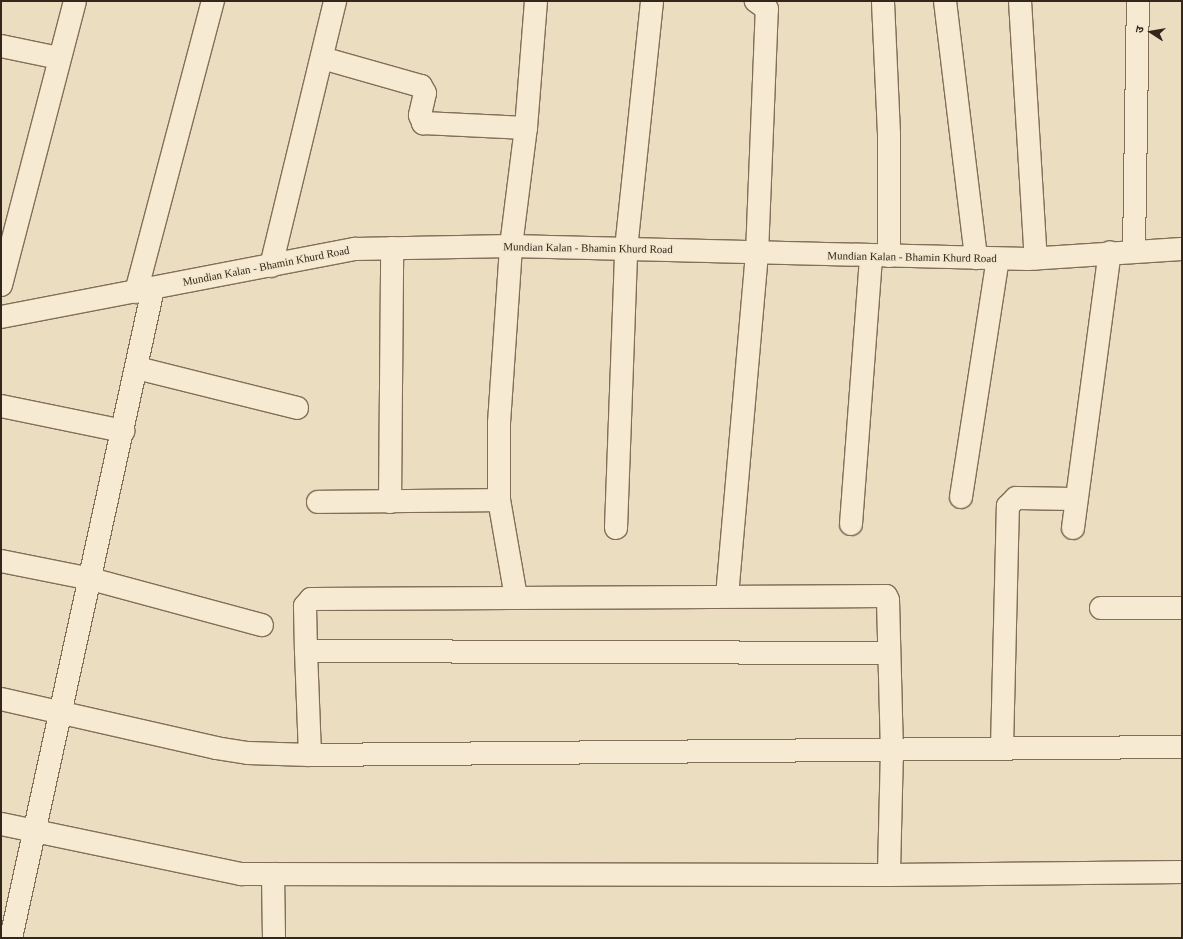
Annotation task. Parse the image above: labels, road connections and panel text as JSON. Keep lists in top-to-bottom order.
{
  "streets": {
    "street": ["Mundian Kalan - Bhamin Khurd Road"]
  },
  "north": "left"
}
